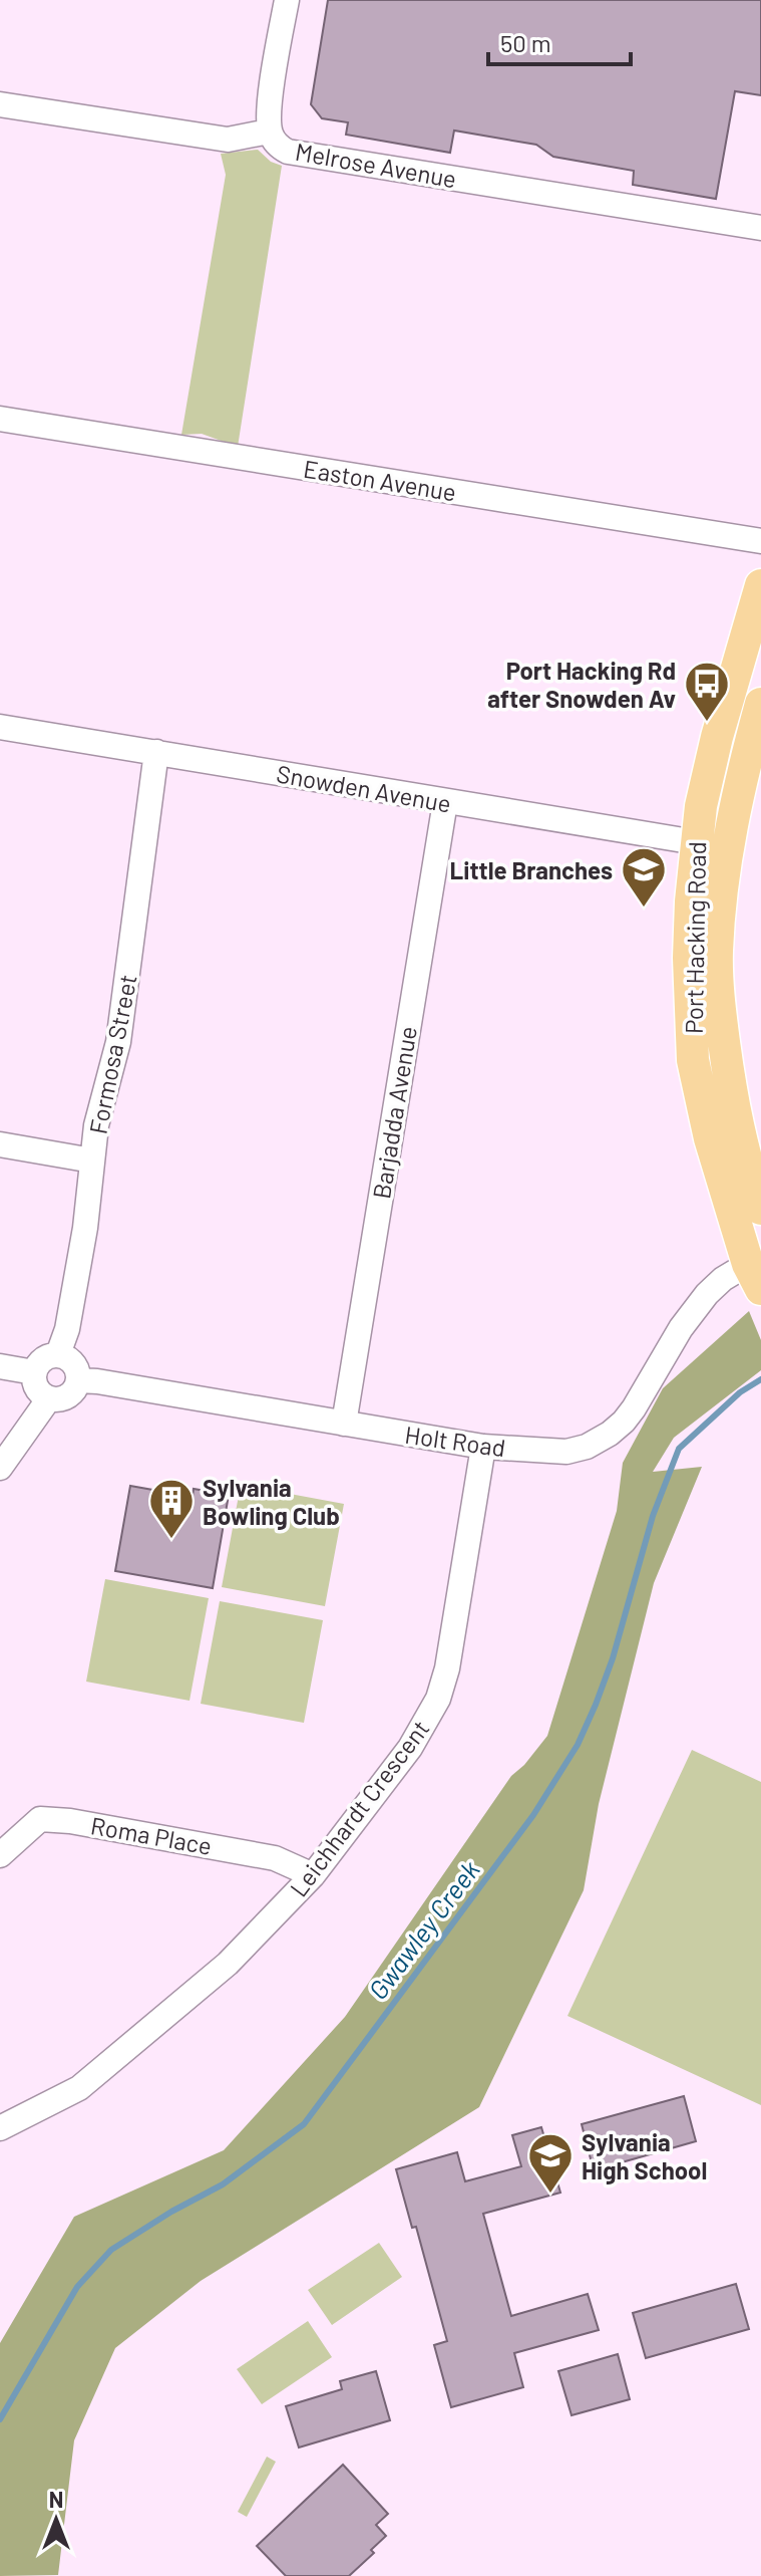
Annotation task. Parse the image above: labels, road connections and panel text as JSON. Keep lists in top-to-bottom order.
{
  "streets": {
    "main road": ["Port Hacking Road"],
    "street": [
      "Melrose Avenue",
      "Easton Avenue",
      "Snowden Avenue",
      "Formosa Street",
      "Barjadda Avenue",
      "Holt Road",
      "Leichhardt Crescent",
      "Roma Place"
    ]
  },
  "crossings": [
    ["Snowden Avenue", "Port Hacking Road"],
    ["Snowden Avenue", "Formosa Street"],
    ["Snowden Avenue", "Barjadda Avenue"],
    ["Port Hacking Road", "Holt Road"],
    ["Formosa Street", "Holt Road"],
    ["Barjadda Avenue", "Holt Road"],
    ["Holt Road", "Leichhardt Crescent"],
    ["Leichhardt Crescent", "Roma Place"]
  ],
  "water": ["Gwawley Creek"],
  "places": {
    "bus stop": ["Port Hacking Rd after Snowden Av"],
    "school or university": ["Little Branches", "Sylvania High School"],
    "building": ["Sylvania Bowling Club"]
  },
  "scale_bar": "50 m",
  "north": "top"
}
